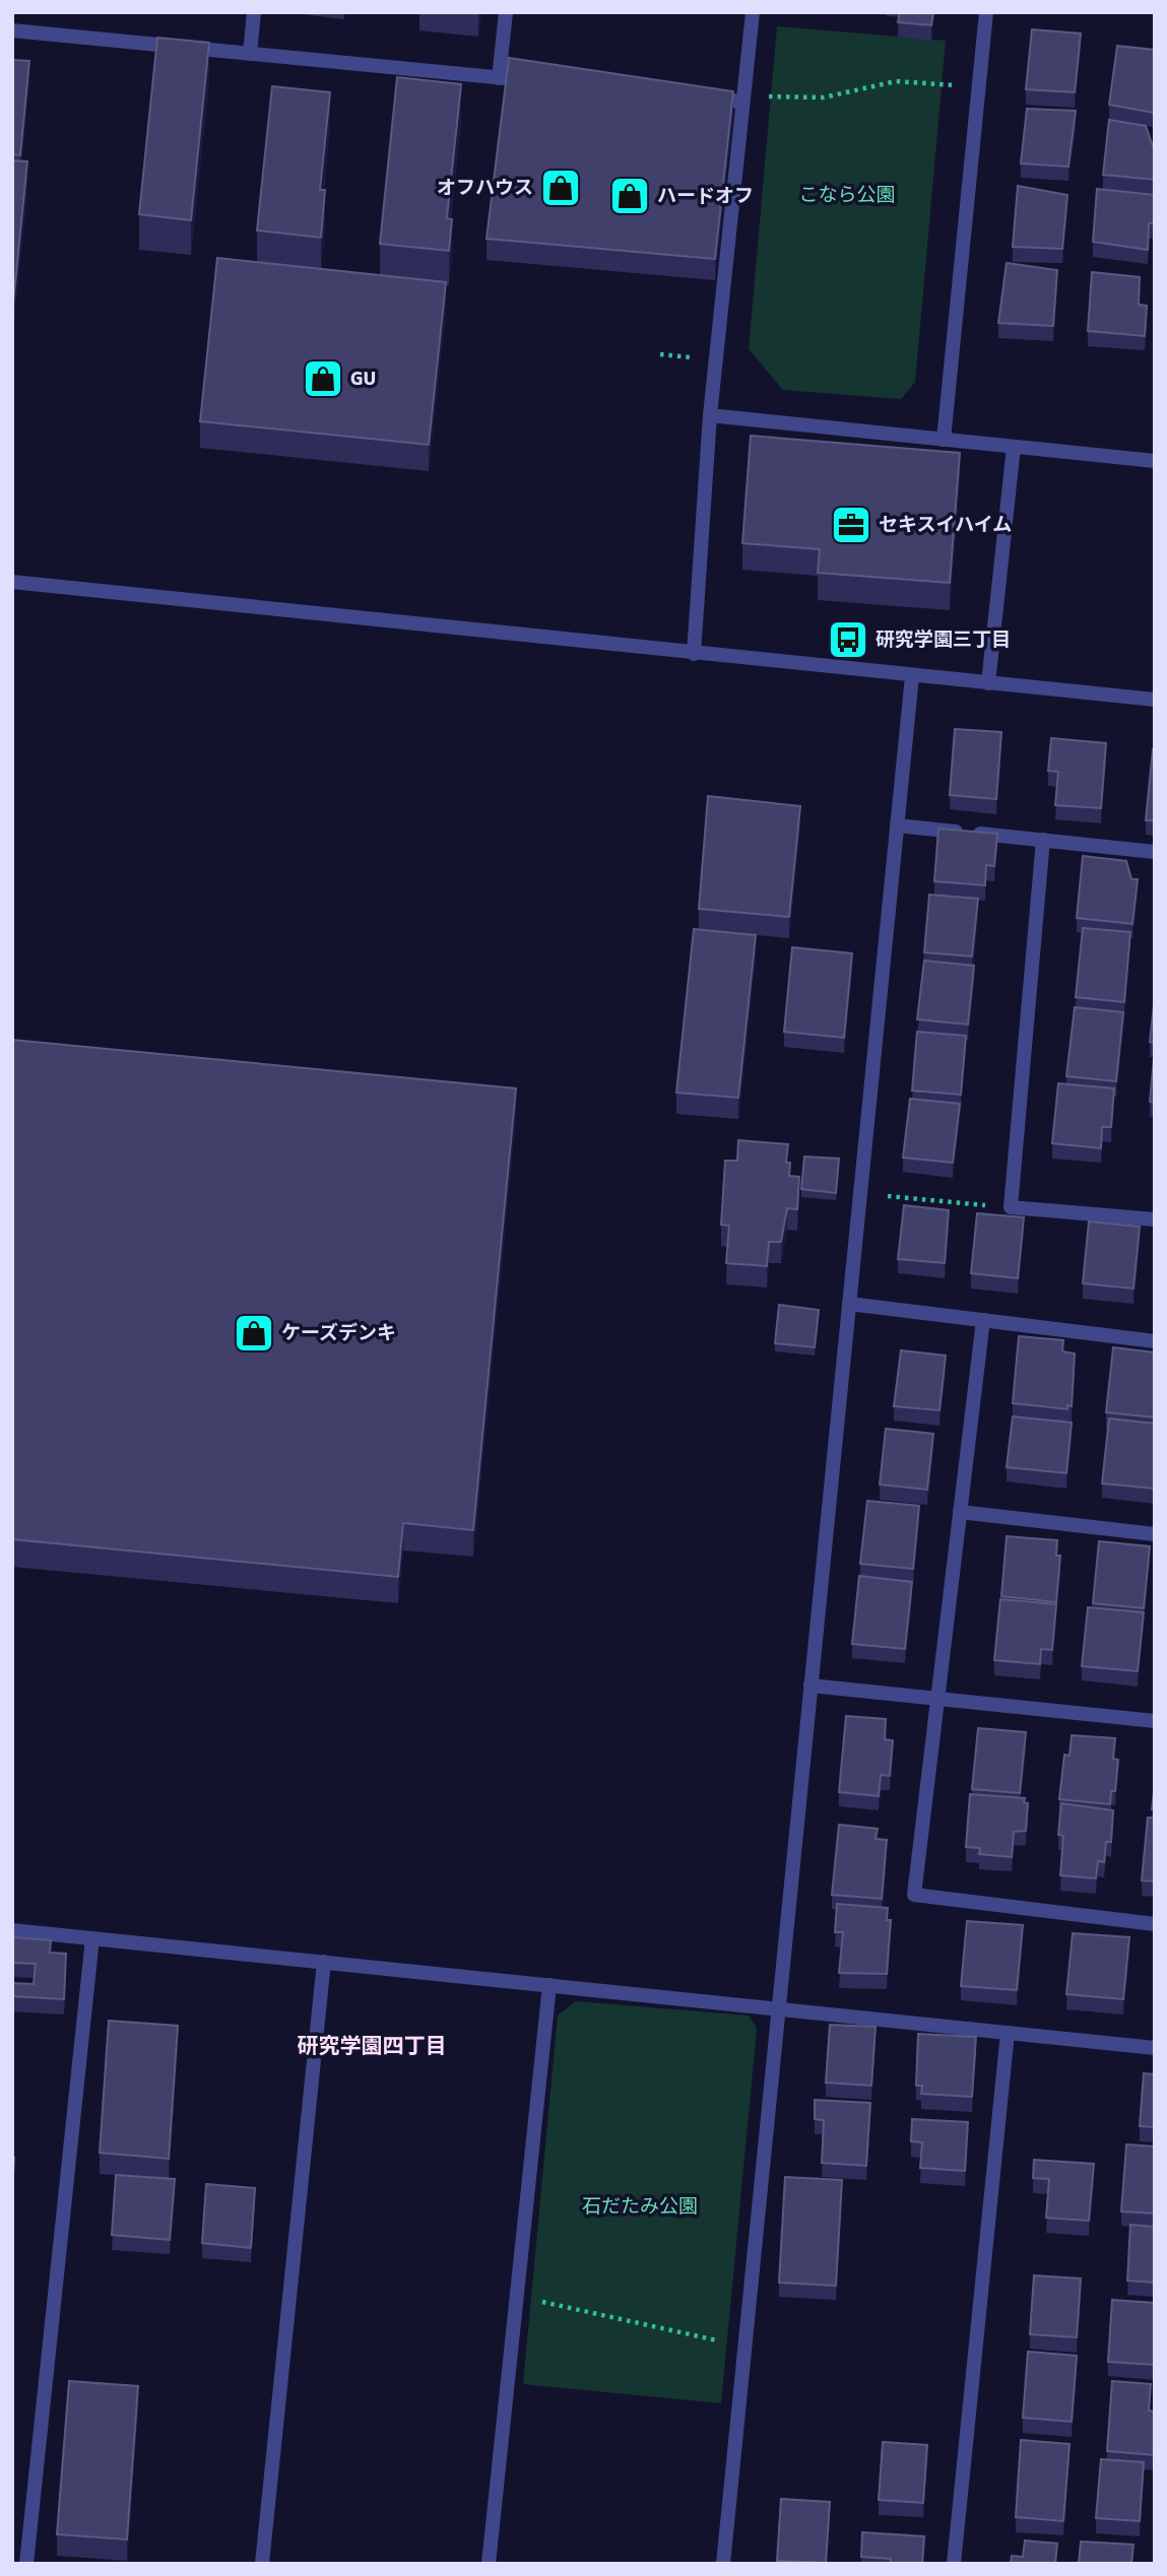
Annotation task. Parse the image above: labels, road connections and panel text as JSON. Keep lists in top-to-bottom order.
{
  "districts": ["研究学園四丁目"],
  "parks": ["こなら公園", "石だたみ公園"],
  "places": {
    "shop": [
      "オフハウス",
      "ハードオフ",
      "GU",
      "ケーズデンキ"
    ],
    "office": ["セキスイハイム"],
    "bus stop": ["研究学園三丁目"]
  }
}
